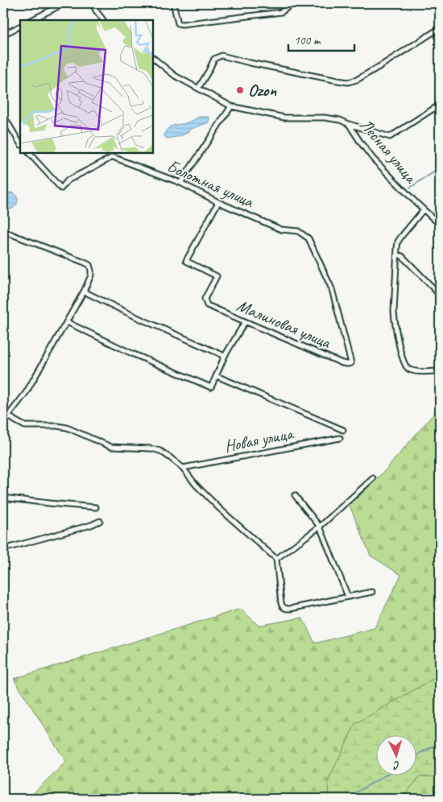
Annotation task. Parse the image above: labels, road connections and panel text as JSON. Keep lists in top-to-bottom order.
{
  "streets": {
    "street": [
      "Лесная улица",
      "Болотная улица",
      "Малиновая улица",
      "Новая улица"
    ]
  },
  "crossings": [
    ["Болотная улица", "Малиновая улица"]
  ],
  "places": ["Ozon"],
  "scale_bar": "100 m",
  "north": "bottom"
}
